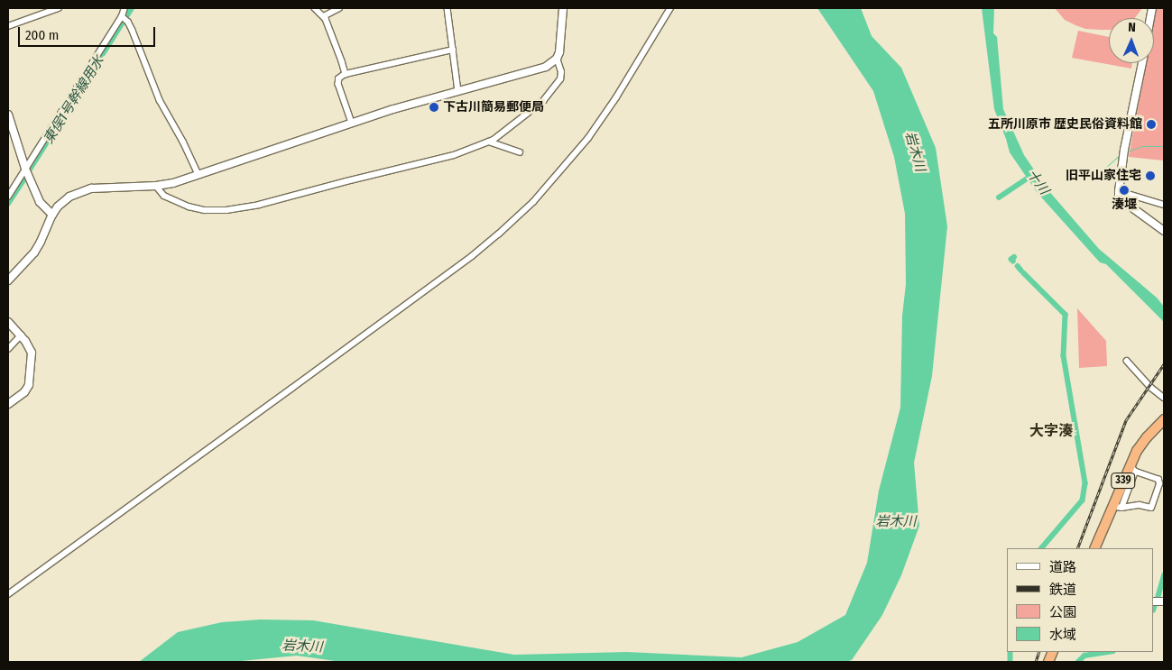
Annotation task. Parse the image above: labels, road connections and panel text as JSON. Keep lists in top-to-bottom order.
{
  "streets": {
    "highway": ["339"]
  },
  "districts": ["大字湊"],
  "water": ["東俣1号幹線用水", "岩木川", "十川"],
  "places": [
    "下古川簡易郵便局",
    "五所川原市 歴史民俗資料館",
    "旧平山家住宅",
    "湊堰"
  ],
  "legend": [
    "道路",
    "鉄道",
    "公園",
    "水域"
  ],
  "scale_bar": "200 m",
  "north": "top"
}
